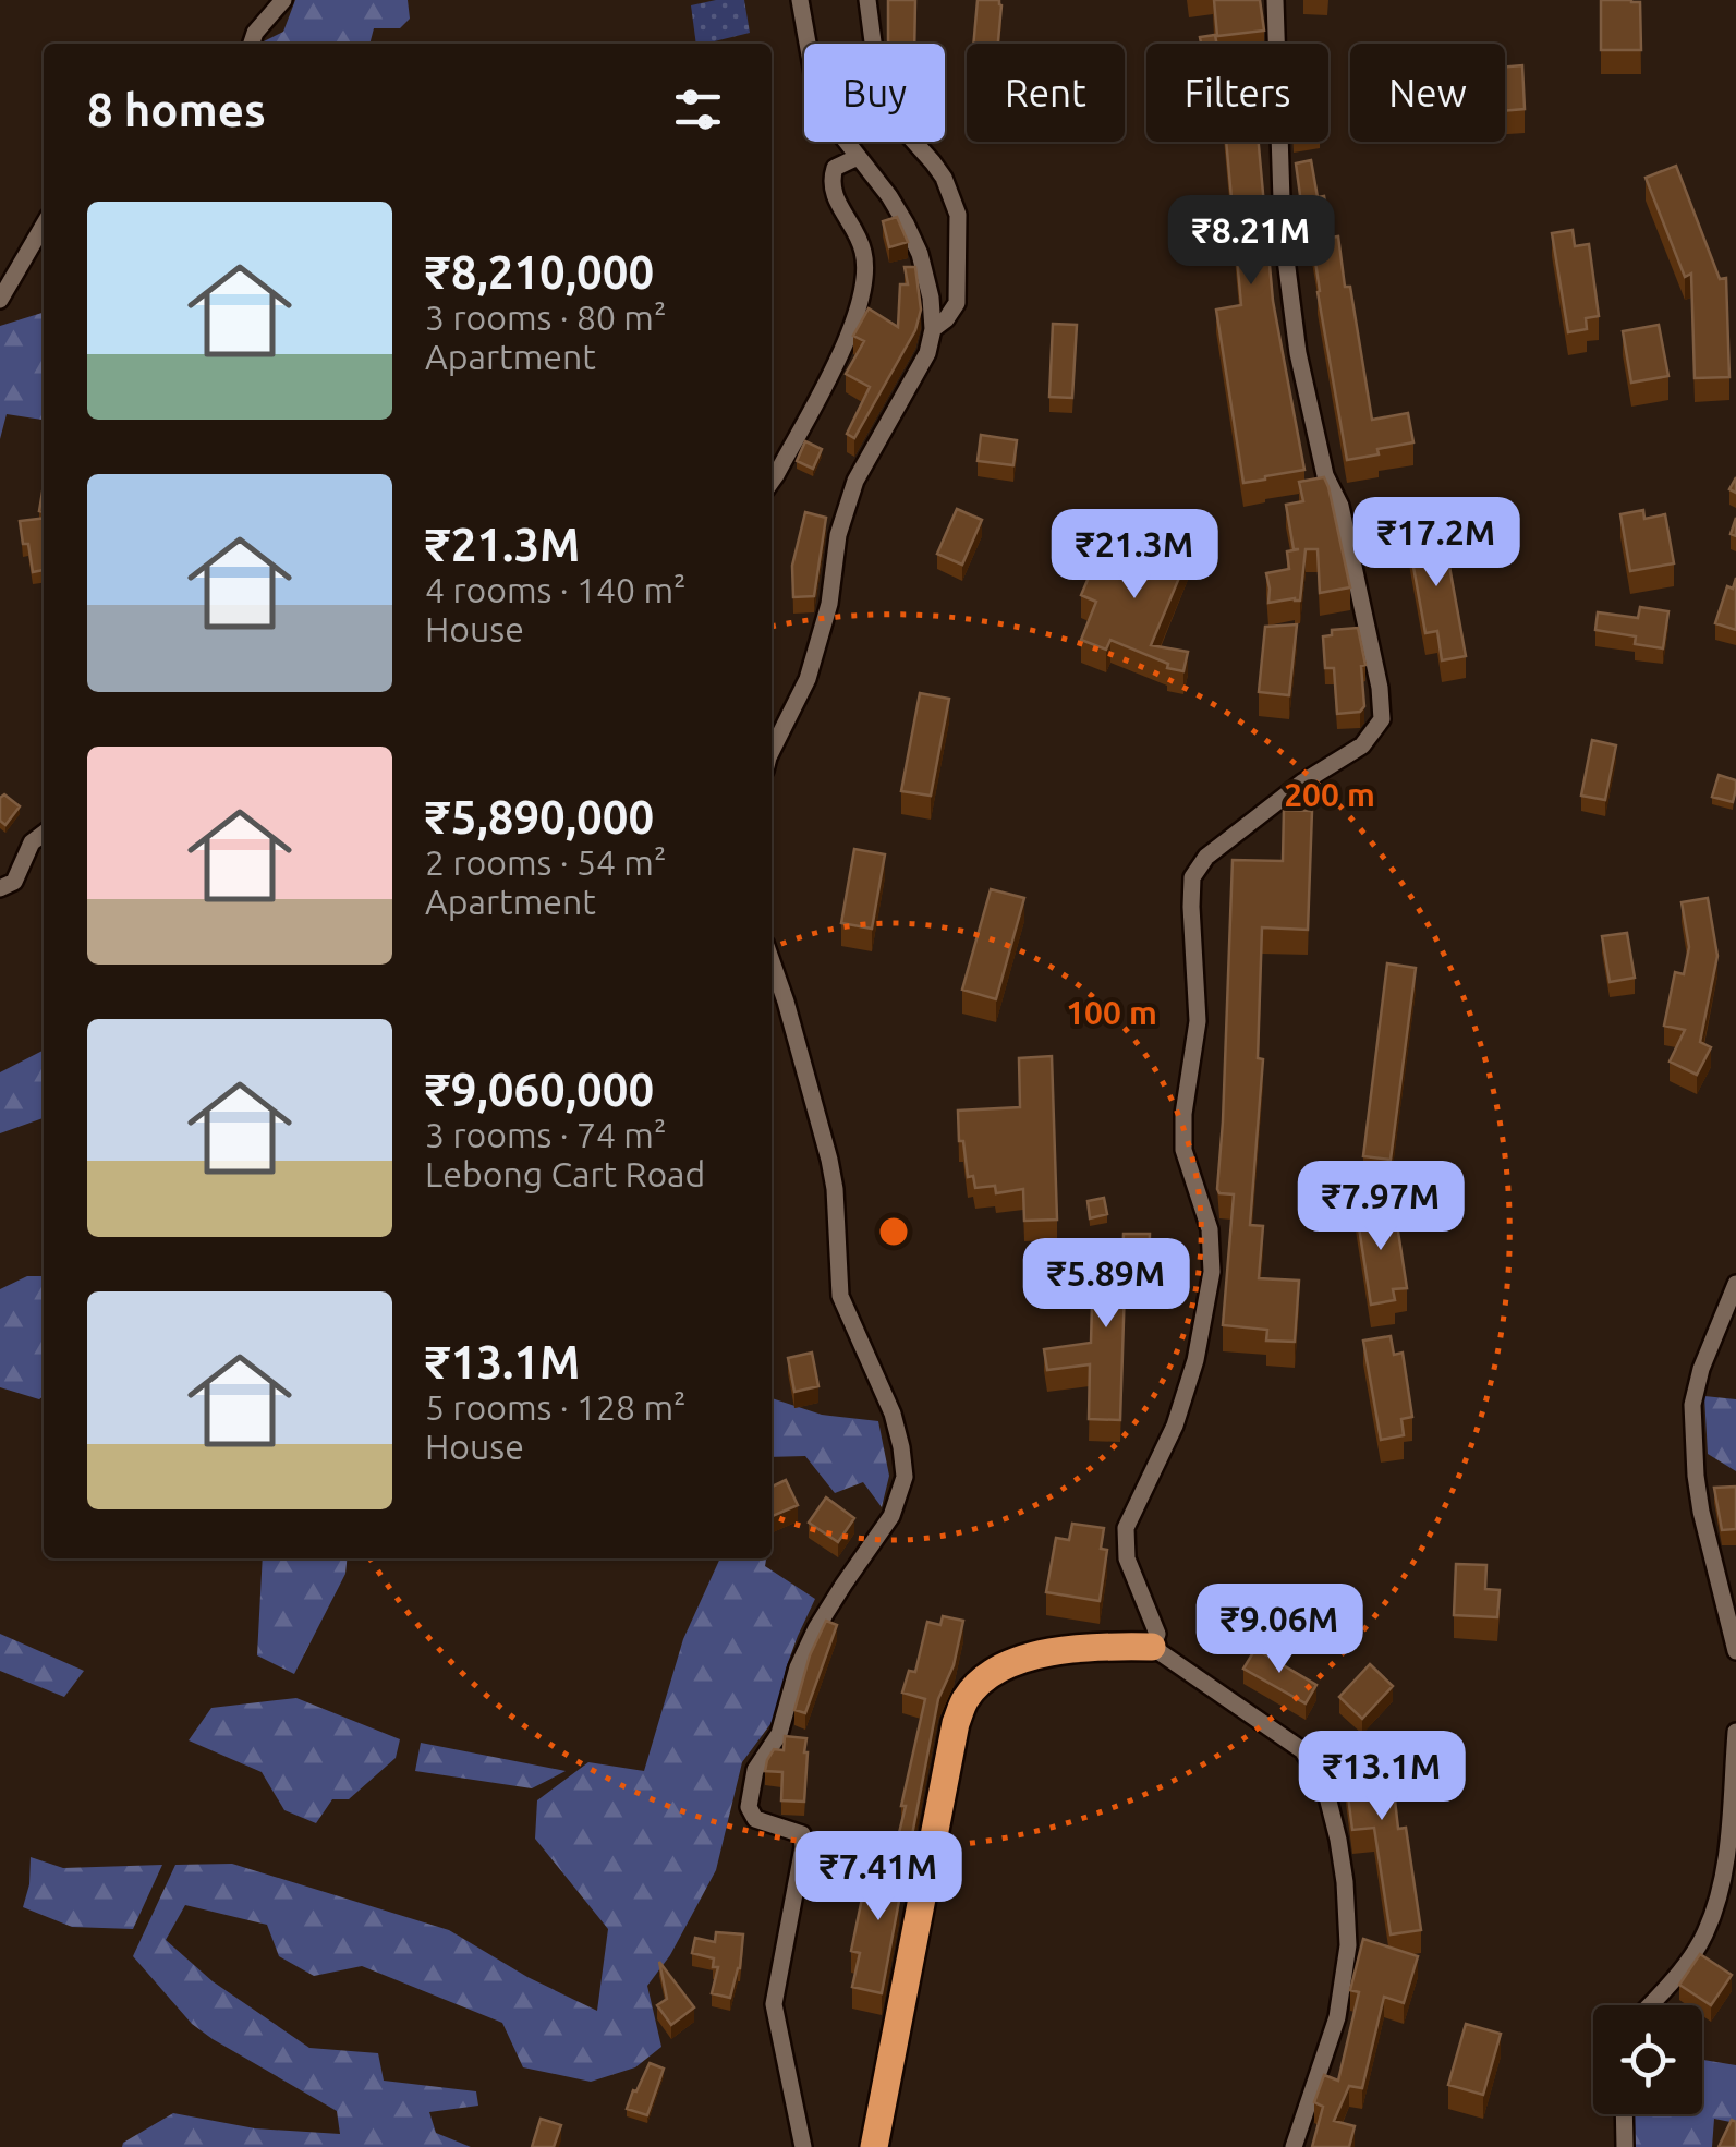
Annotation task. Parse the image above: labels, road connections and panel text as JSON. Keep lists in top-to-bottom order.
{
  "page": {
    "chip": [
      "Buy",
      "Rent",
      "Filters",
      "New"
    ],
    "heading": "8 homes",
    "list": [
      {
        "name": "₹8,210,000",
        "note": "3 rooms · 80 m² · Apartment"
      },
      {
        "name": "₹21.3M",
        "note": "4 rooms · 140 m² · House"
      },
      {
        "name": "₹5,890,000",
        "note": "2 rooms · 54 m² · Apartment"
      },
      {
        "name": "₹9,060,000",
        "note": "3 rooms · 74 m² · Lebong Cart Road"
      },
      {
        "name": "₹13.1M",
        "note": "5 rooms · 128 m² · House"
      }
    ],
    "price": [
      "₹8.21M",
      "₹17.2M",
      "₹21.3M",
      "₹7.97M",
      "₹5.89M",
      "₹9.06M",
      "₹13.1M",
      "₹7.41M"
    ]
  },
  "rings": ["200 m", "100 m"]
}
